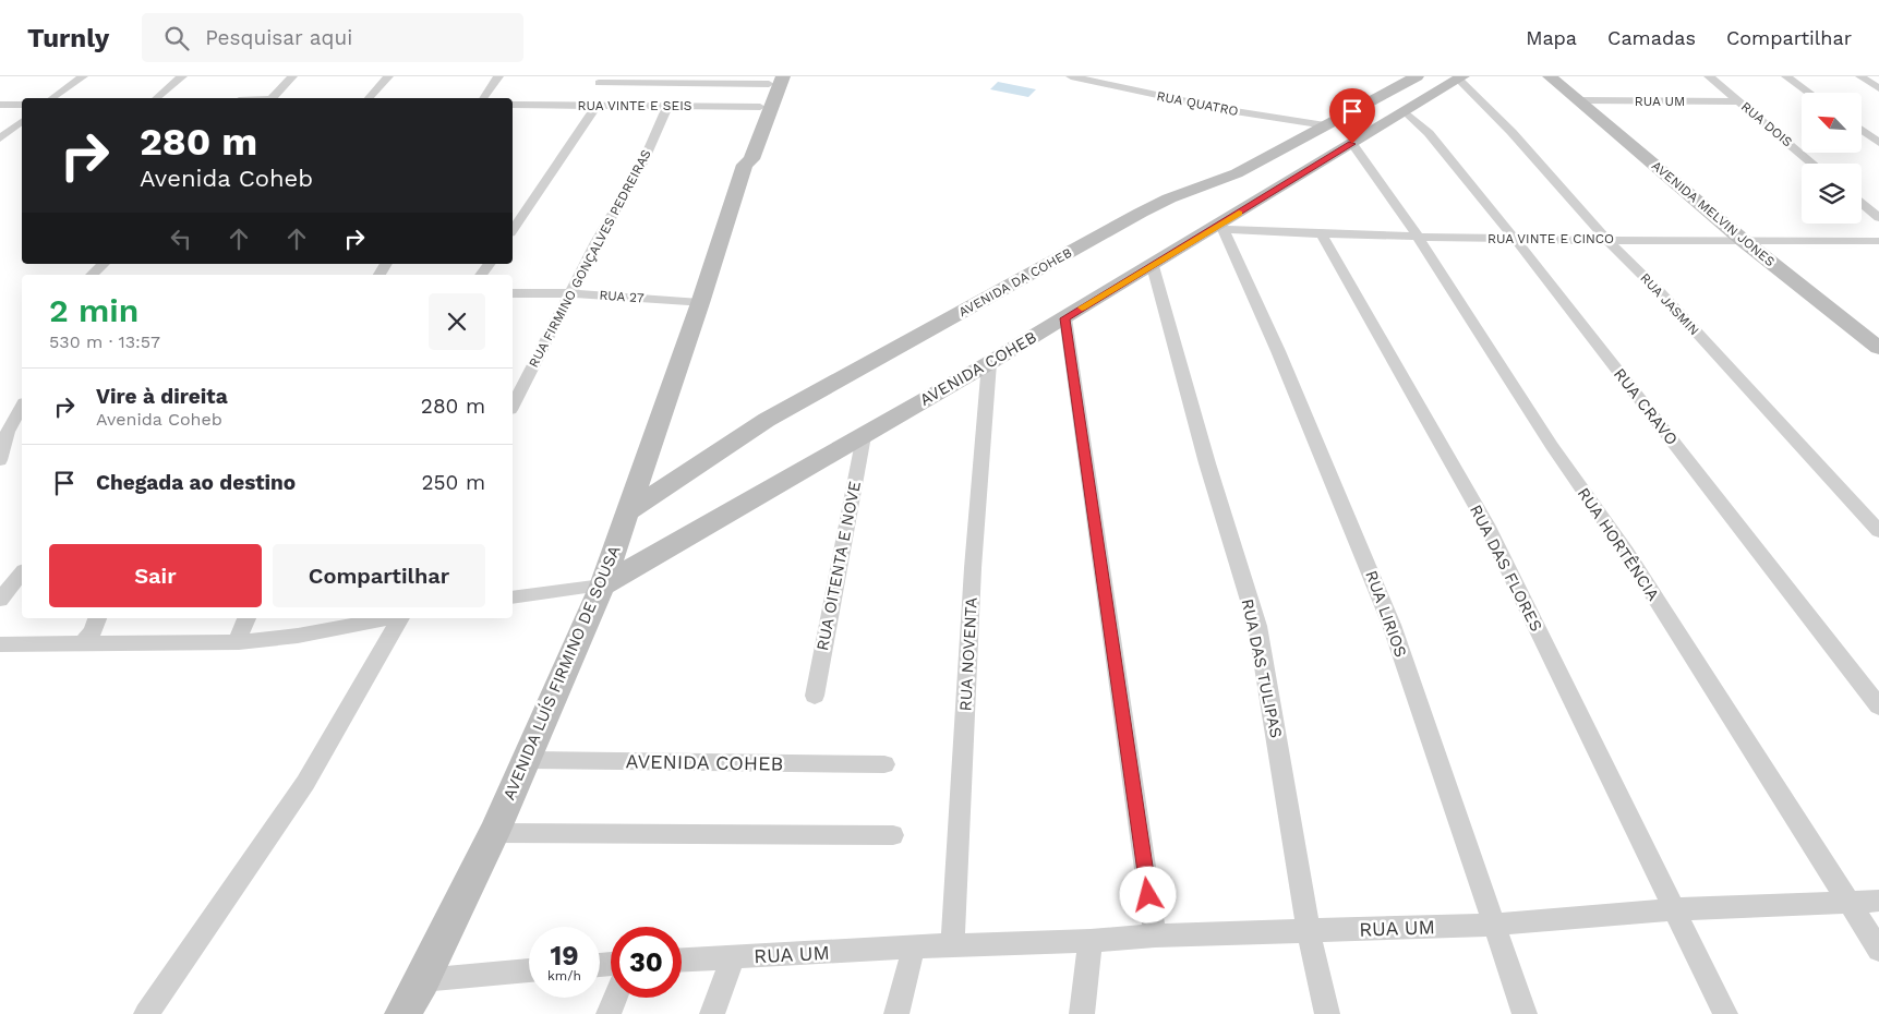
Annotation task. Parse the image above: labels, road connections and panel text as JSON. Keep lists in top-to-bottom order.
{
  "streets": {
    "main road": [
      "AVENIDA MELVIN JONES",
      "AVENIDA DA COHEB",
      "AVENIDA COHEB",
      "AVENIDA LUÍS FIRMINO DE SOUSA"
    ],
    "street": [
      "RUA UM",
      "RUA QUATRO",
      "RUA VINTE E SEIS",
      "RUA DOIS",
      "RUA VINTE E CINCO",
      "RUA FIRMINO GONÇALVES PEDREIRAS",
      "RUA 27",
      "RUA JASMIN",
      "RUA CRAVO",
      "RUA HORTÊNCIA",
      "RUA OITENTA E NOVE",
      "RUA DAS FLORES",
      "RUA LIRIOS",
      "RUA NOVENTA",
      "RUA DAS TULIPAS"
    ]
  },
  "crossings": [
    ["RUA UM", "RUA DOIS"],
    ["RUA UM", "AVENIDA MELVIN JONES"],
    ["RUA UM", "RUA HORTÊNCIA"],
    ["RUA UM", "RUA DAS FLORES"],
    ["RUA UM", "RUA LIRIOS"],
    ["RUA UM", "RUA NOVENTA"],
    ["RUA UM", "RUA DAS TULIPAS"],
    ["RUA QUATRO", "AVENIDA DA COHEB"],
    ["RUA VINTE E SEIS", "RUA FIRMINO GONÇALVES PEDREIRAS"],
    ["RUA VINTE E SEIS", "AVENIDA LUÍS FIRMINO DE SOUSA"],
    ["AVENIDA MELVIN JONES", "RUA VINTE E CINCO"],
    ["RUA VINTE E CINCO", "RUA JASMIN"],
    ["RUA VINTE E CINCO", "AVENIDA COHEB"],
    ["RUA VINTE E CINCO", "RUA CRAVO"],
    ["RUA VINTE E CINCO", "RUA HORTÊNCIA"],
    ["RUA VINTE E CINCO", "RUA DAS FLORES"],
    ["RUA VINTE E CINCO", "RUA LIRIOS"],
    ["RUA FIRMINO GONÇALVES PEDREIRAS", "RUA 27"],
    ["AVENIDA DA COHEB", "AVENIDA LUÍS FIRMINO DE SOUSA"],
    ["RUA 27", "AVENIDA LUÍS FIRMINO DE SOUSA"],
    ["RUA JASMIN", "AVENIDA COHEB"],
    ["AVENIDA COHEB", "RUA CRAVO"],
    ["AVENIDA COHEB", "RUA HORTÊNCIA"],
    ["AVENIDA COHEB", "RUA OITENTA E NOVE"],
    ["AVENIDA COHEB", "RUA LIRIOS"],
    ["AVENIDA COHEB", "RUA NOVENTA"],
    ["AVENIDA COHEB", "RUA DAS TULIPAS"],
    ["AVENIDA COHEB", "AVENIDA LUÍS FIRMINO DE SOUSA"]
  ],
  "north": "top left",
  "page": {
    "header": "Turnly",
    "search": "Pesquisar aqui",
    "nav": ["Mapa", "Camadas", "Compartilhar"],
    "turn": ["280 m", "Avenida Coheb"],
    "heading": ["2 min", "530 m · 13:57"],
    "list": [
      {
        "name": "Vire à direita",
        "note": "Avenida Coheb",
        "value": "280 m"
      },
      {
        "name": "Chegada ao destino",
        "value": "250 m"
      }
    ],
    "buttons": ["Sair", "Compartilhar"],
    "speed": "19 km/h",
    "limit": "30"
  }
}
